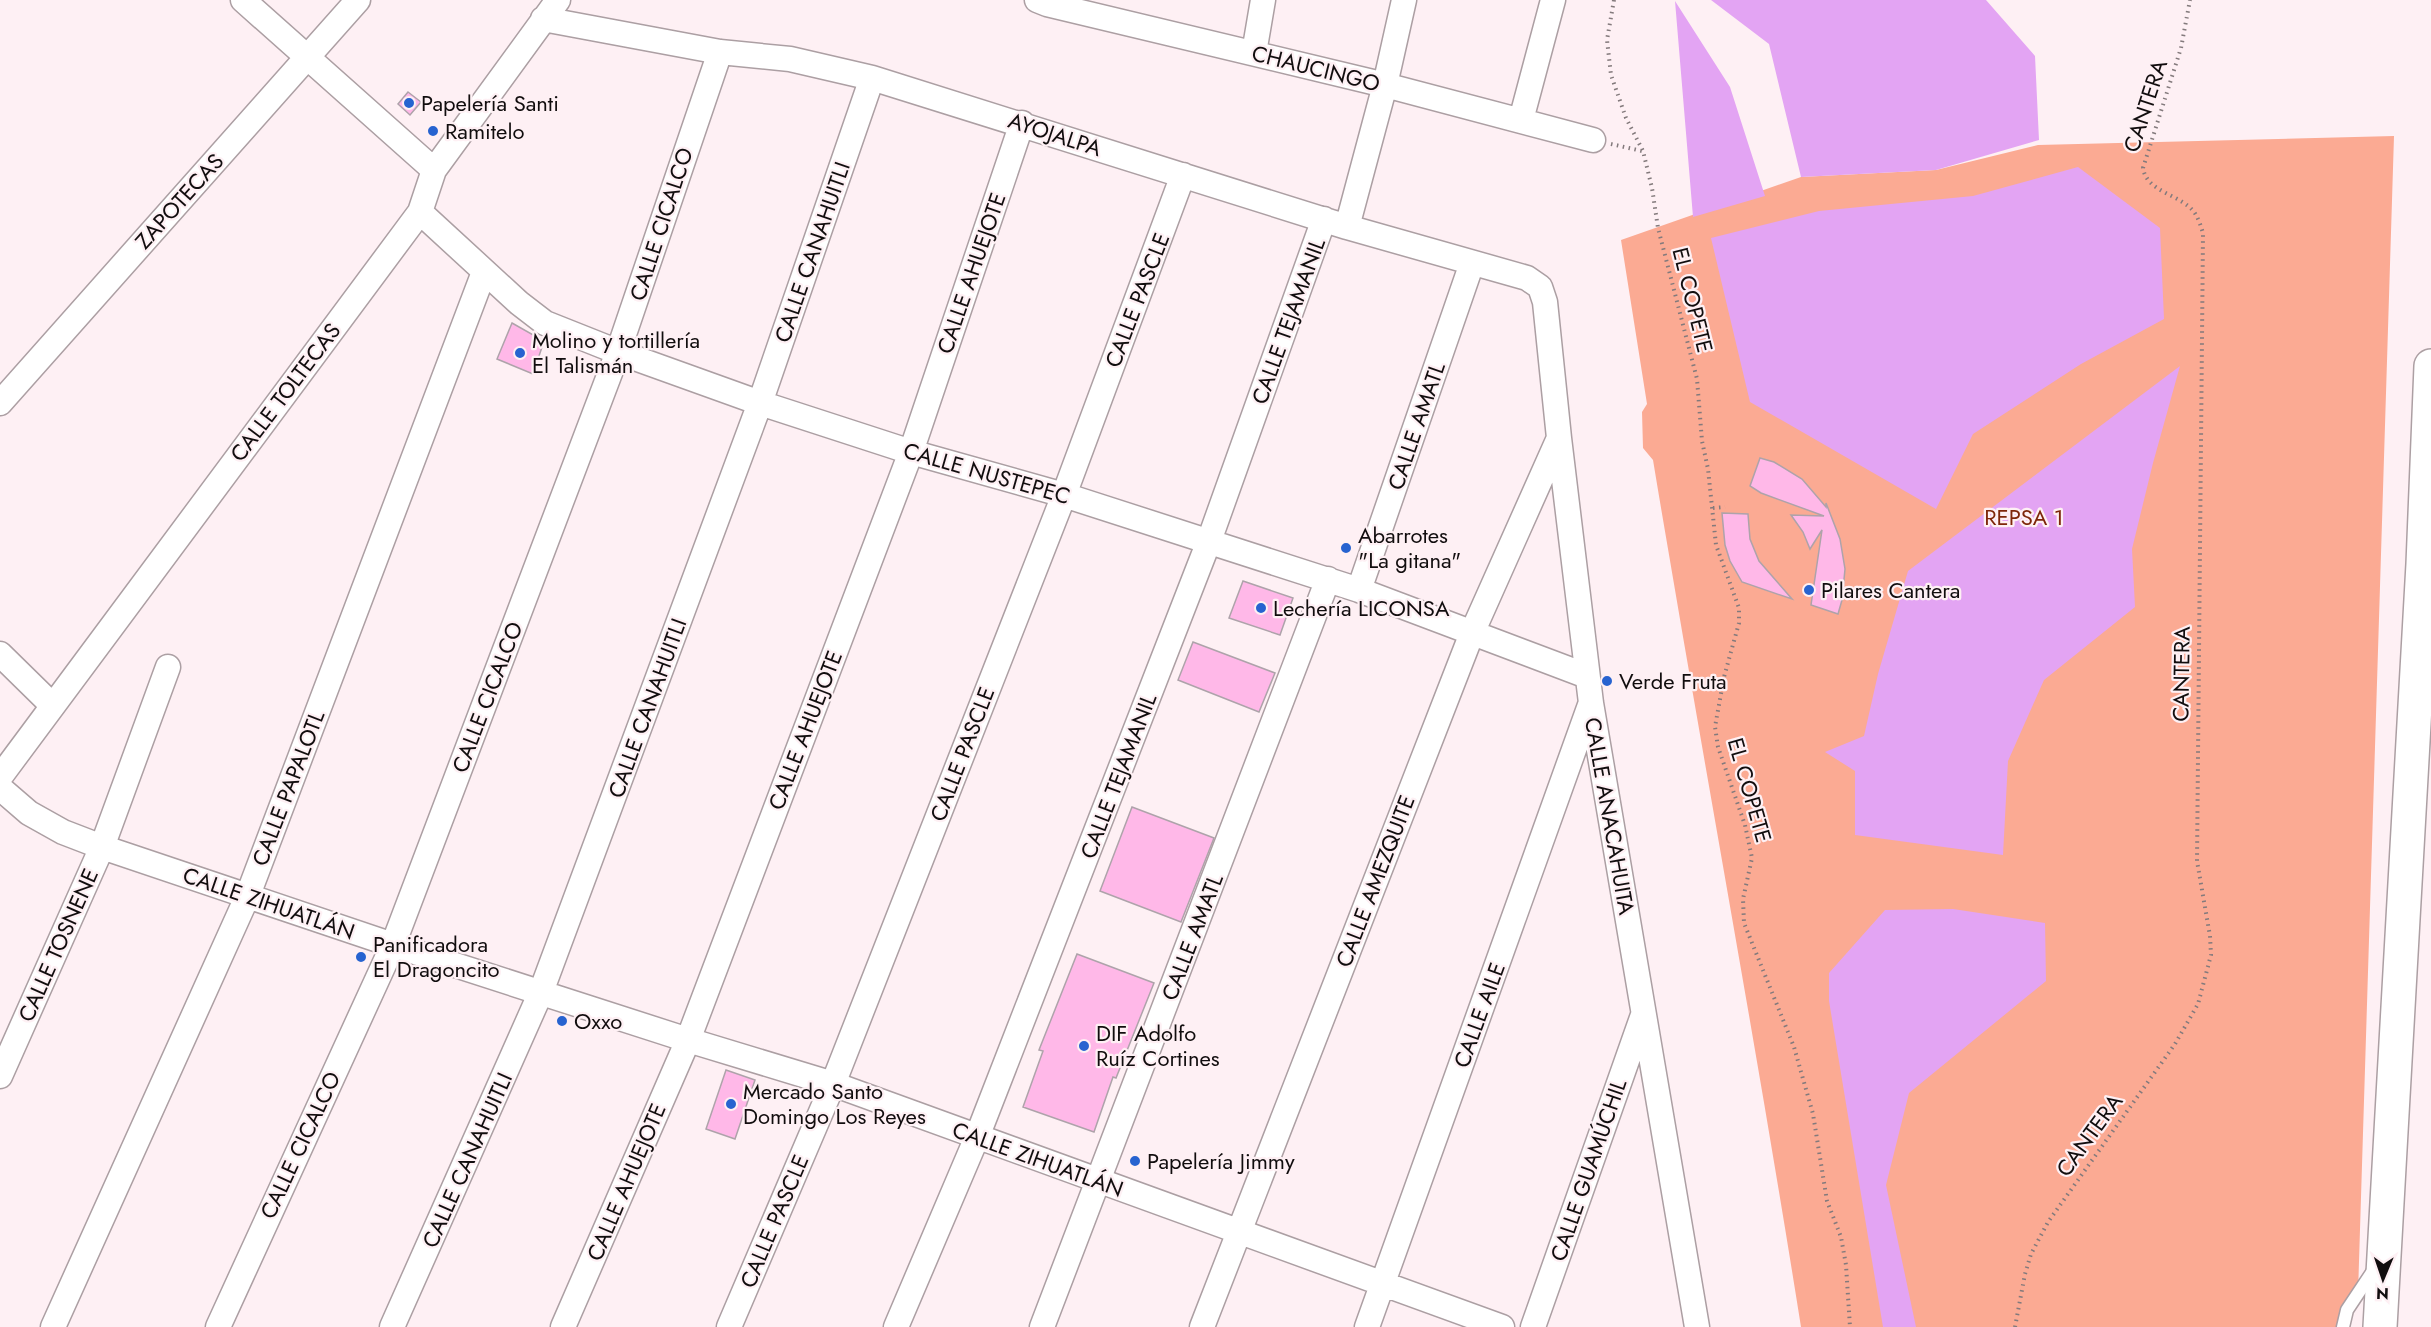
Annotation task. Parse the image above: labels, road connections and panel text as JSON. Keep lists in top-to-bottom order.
{
  "streets": {
    "street": [
      "CHAUCINGO",
      "AYOJALPA",
      "ZAPOTECAS",
      "CALLE CICALCO",
      "CALLE CANAHUITLI",
      "CALLE AHUEJOTE",
      "CALLE PASCLE",
      "CALLE TEJAMANIL",
      "CALLE TOLTECAS",
      "CALLE AMATL",
      "CALLE NUSTEPEC",
      "CALLE PAPALOTL",
      "CALLE ANACAHUITA",
      "CALLE AMEZQUITE",
      "CALLE ZIHUATLÁN",
      "CALLE TOSNENE",
      "CALLE AILE",
      "CALLE GUAMÚCHIL"
    ],
    "path": ["CANTERA", "EL COPETE"]
  },
  "crossings": [
    ["CHAUCINGO", "CALLE TEJAMANIL"],
    ["AYOJALPA", "CALLE CICALCO"],
    ["AYOJALPA", "CALLE CANAHUITLI"],
    ["AYOJALPA", "CALLE AHUEJOTE"],
    ["AYOJALPA", "CALLE PASCLE"],
    ["AYOJALPA", "CALLE TEJAMANIL"],
    ["AYOJALPA", "CALLE TOLTECAS"],
    ["AYOJALPA", "CALLE AMATL"],
    ["AYOJALPA", "CALLE ANACAHUITA"],
    ["CALLE CICALCO", "CALLE NUSTEPEC"],
    ["CALLE CICALCO", "CALLE ZIHUATLÁN"],
    ["CALLE CANAHUITLI", "CALLE NUSTEPEC"],
    ["CALLE CANAHUITLI", "CALLE ZIHUATLÁN"],
    ["CALLE AHUEJOTE", "CALLE NUSTEPEC"],
    ["CALLE AHUEJOTE", "CALLE ZIHUATLÁN"],
    ["CALLE PASCLE", "CALLE NUSTEPEC"],
    ["CALLE PASCLE", "CALLE ZIHUATLÁN"],
    ["CALLE TEJAMANIL", "CALLE NUSTEPEC"],
    ["CALLE TEJAMANIL", "CALLE ZIHUATLÁN"],
    ["CALLE TOLTECAS", "CALLE NUSTEPEC"],
    ["CALLE AMATL", "CALLE NUSTEPEC"],
    ["CALLE AMATL", "CALLE ZIHUATLÁN"],
    ["CALLE NUSTEPEC", "CALLE PAPALOTL"],
    ["CALLE NUSTEPEC", "CALLE ANACAHUITA"],
    ["CALLE NUSTEPEC", "CALLE AMEZQUITE"],
    ["CALLE PAPALOTL", "CALLE ZIHUATLÁN"],
    ["CALLE ANACAHUITA", "CALLE AMEZQUITE"],
    ["CALLE ANACAHUITA", "CALLE AILE"],
    ["CALLE ANACAHUITA", "CALLE GUAMÚCHIL"],
    ["CALLE AMEZQUITE", "CALLE ZIHUATLÁN"],
    ["CALLE ZIHUATLÁN", "CALLE TOSNENE"],
    ["CALLE ZIHUATLÁN", "CALLE AILE"]
  ],
  "parks": ["REPSA 1"],
  "places": [
    "Papelería Santi",
    "Ramitelo",
    "Molino y tortillería El Talismán",
    "Abarrotes \"La gitana\"",
    "Pilares Cantera",
    "Lechería LICONSA",
    "Verde Fruta",
    "Panificadora El Dragoncito",
    "Oxxo",
    "DIF Adolfo Ruíz Cortines",
    "Mercado Santo Domingo Los Reyes",
    "Papelería Jimmy"
  ],
  "north": "bottom"
}
